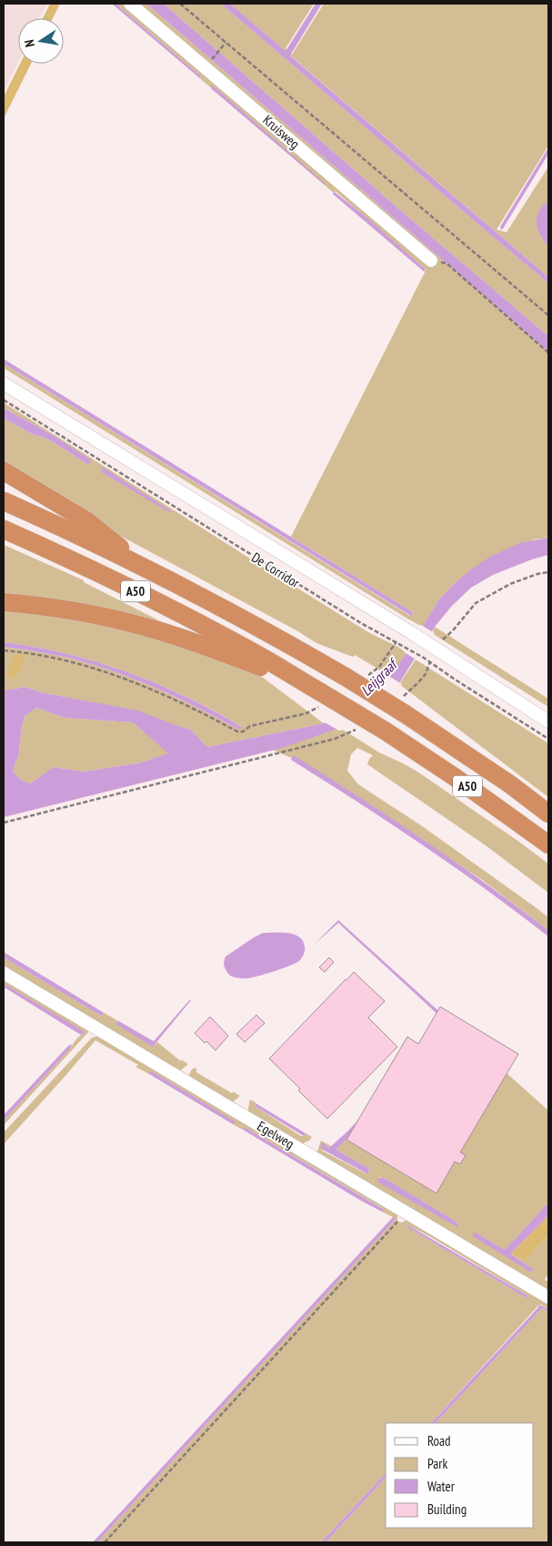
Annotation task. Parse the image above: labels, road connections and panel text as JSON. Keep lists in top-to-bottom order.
{
  "streets": {
    "highway": ["A50"],
    "street": ["Kruisweg", "De Corridor", "Egelweg"]
  },
  "water": ["Leijgraaf"],
  "legend": [
    "Road",
    "Park",
    "Water",
    "Building"
  ],
  "north": "left"
}
